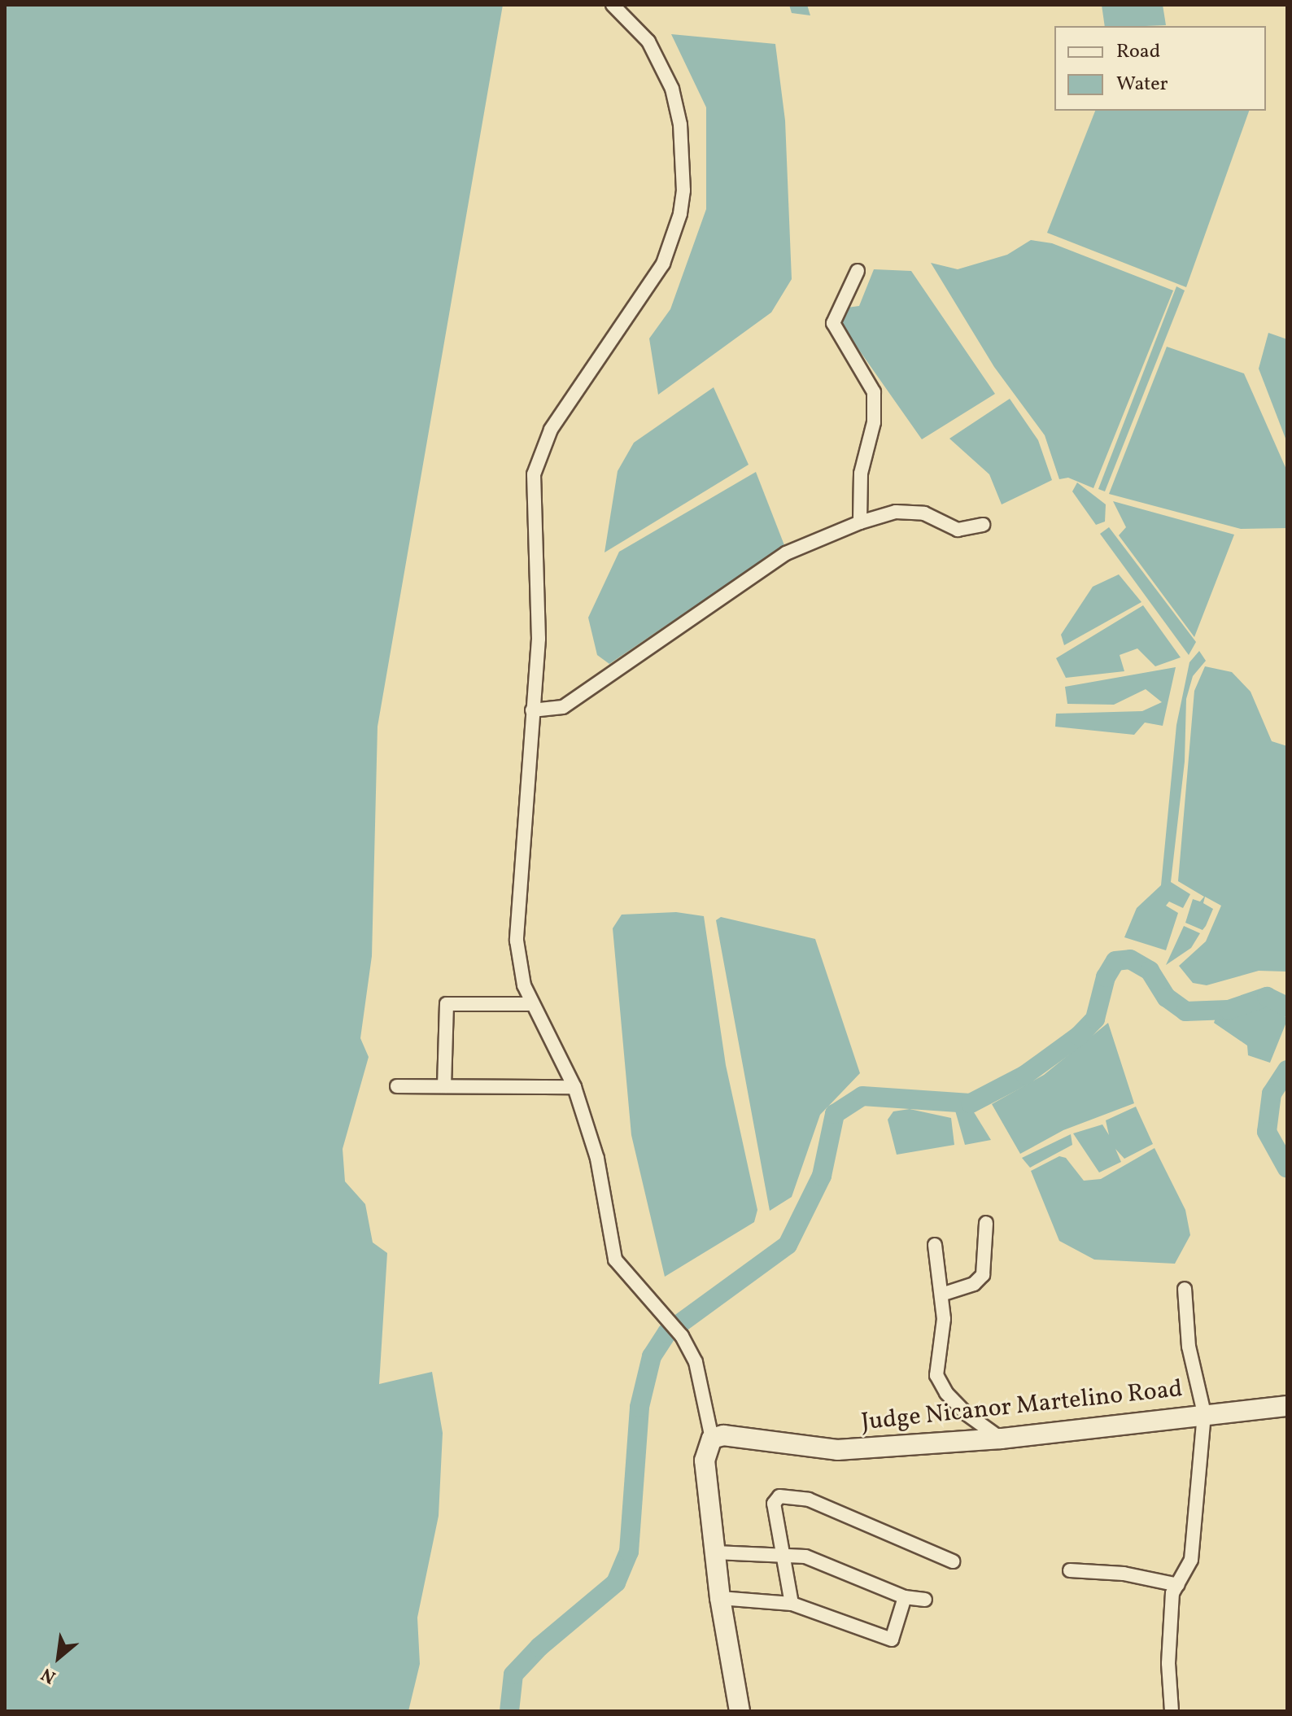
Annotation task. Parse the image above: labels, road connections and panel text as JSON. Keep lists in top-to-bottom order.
{
  "streets": {
    "street": ["Judge Nicanor Martelino Road"]
  },
  "legend": ["Road", "Water"],
  "north": "bottom left"
}
